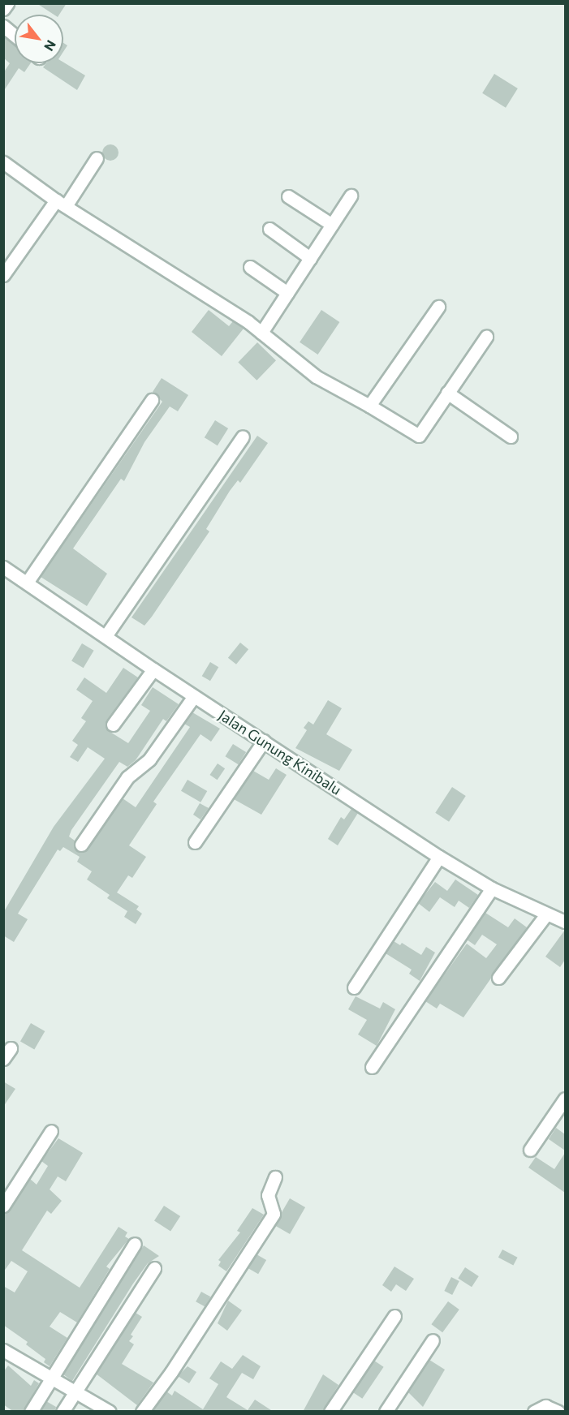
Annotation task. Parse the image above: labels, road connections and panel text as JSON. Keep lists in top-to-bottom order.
{
  "streets": {
    "street": ["Jalan Gunung Kinibalu"]
  },
  "north": "bottom right"
}
